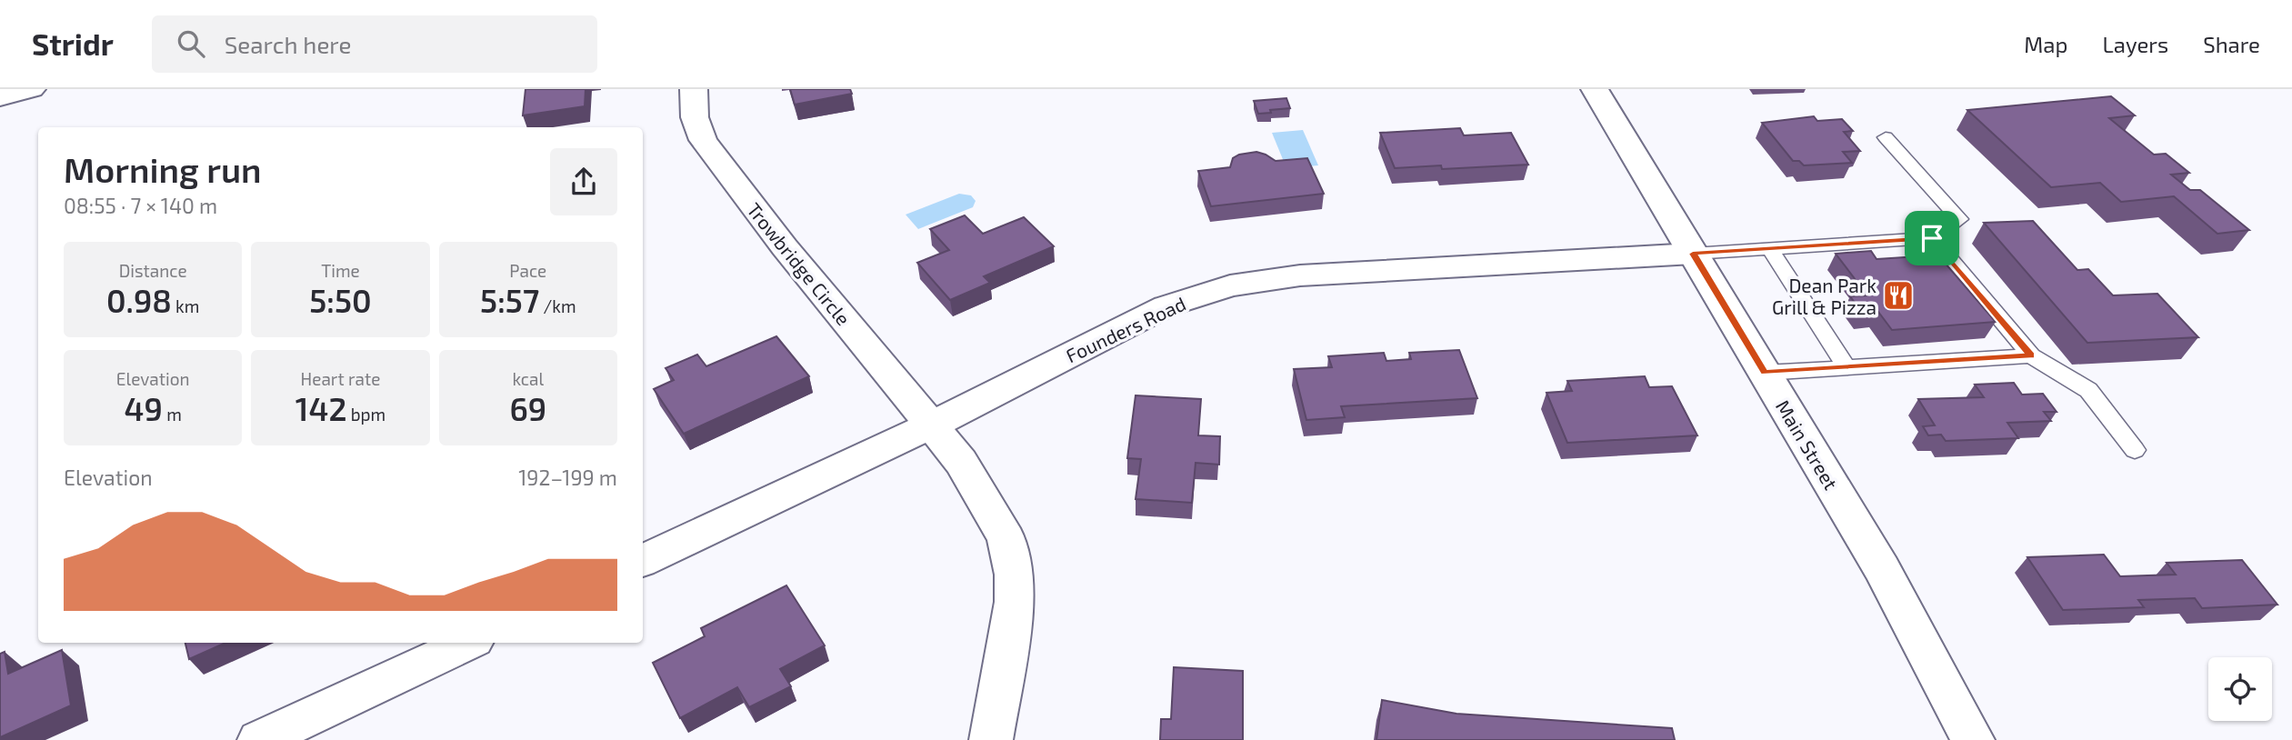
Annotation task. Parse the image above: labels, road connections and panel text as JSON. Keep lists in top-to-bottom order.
{
  "streets": {
    "street": ["Trowbridge Circle", "Founders Road", "Main Street"]
  },
  "crossings": [
    ["Trowbridge Circle", "Founders Road"],
    ["Founders Road", "Main Street"]
  ],
  "places": {
    "restaurant": ["Dean Park Grill & Pizza"]
  },
  "page": {
    "header": "Stridr",
    "search": "Search here",
    "nav": ["Map", "Layers", "Share"],
    "heading": ["Morning run", "08:55 · 7 × 140 m"],
    "stats": [
      ["Distance", "0.98 km"],
      ["Time", "5:50"],
      ["Pace", "5:57 /km"],
      ["Elevation", "49 m"],
      ["Heart rate", "142 bpm"],
      ["kcal", "69"]
    ],
    "chart": ["Elevation", "192–199 m"]
  }
}
